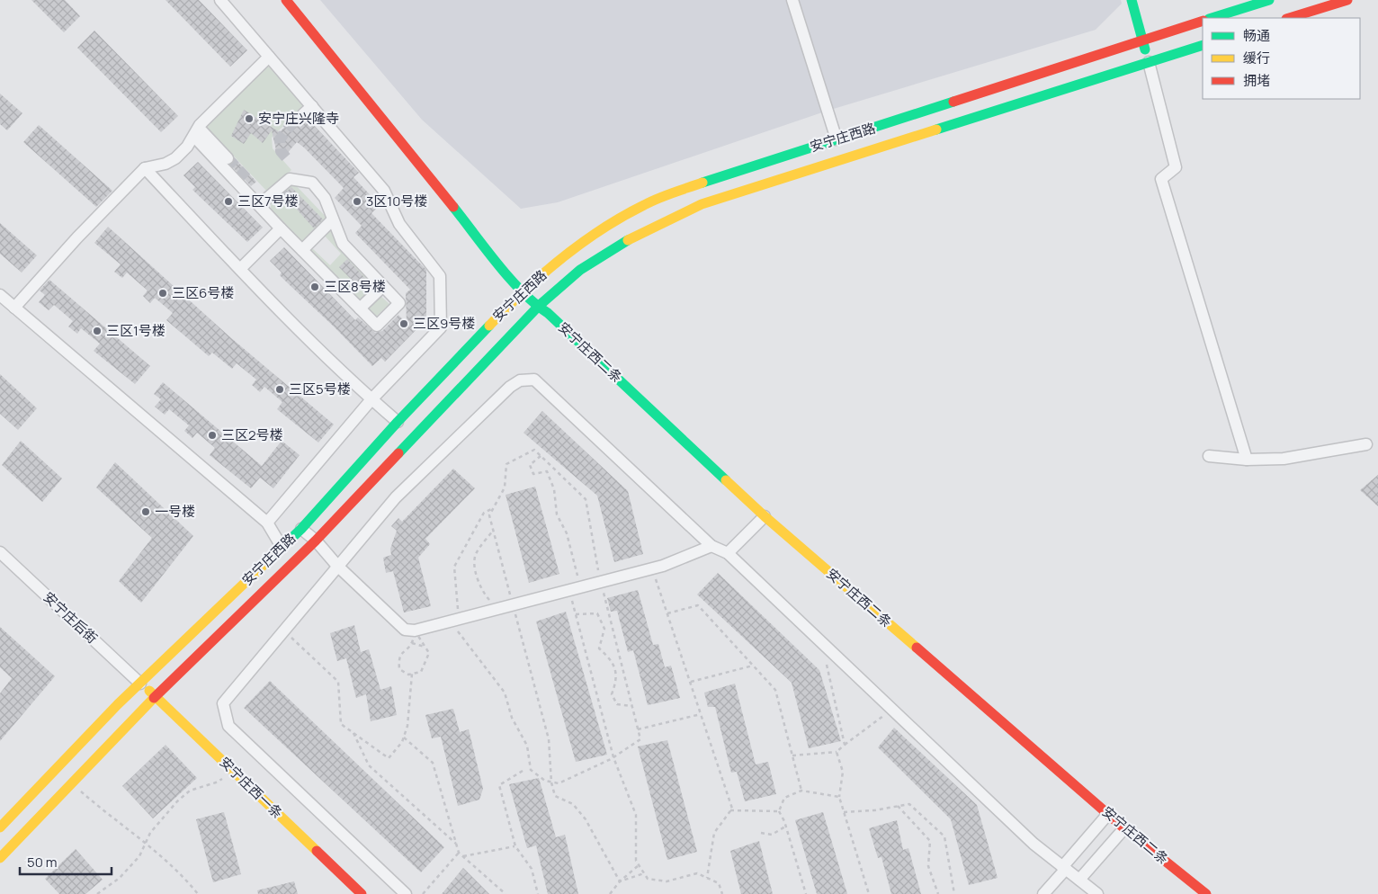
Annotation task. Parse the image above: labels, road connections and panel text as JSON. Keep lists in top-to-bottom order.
{
  "streets": {
    "main road": ["安宁庄西路", "安宁庄西二条", "安宁庄西一条"],
    "street": ["安宁庄后街"]
  },
  "crossings": [
    ["安宁庄西路", "安宁庄西二条"],
    ["安宁庄西路", "安宁庄后街"],
    ["安宁庄西路", "安宁庄西一条"],
    ["安宁庄后街", "安宁庄西一条"]
  ],
  "places": [
    "安宁庄兴隆寺",
    "三区7号楼",
    "3区10号楼",
    "三区8号楼",
    "三区6号楼",
    "三区9号楼",
    "三区1号楼",
    "三区5号楼",
    "三区2号楼",
    "一号楼"
  ],
  "legend": ["畅通", "缓行", "拥堵"],
  "scale_bar": "50 m"
}
